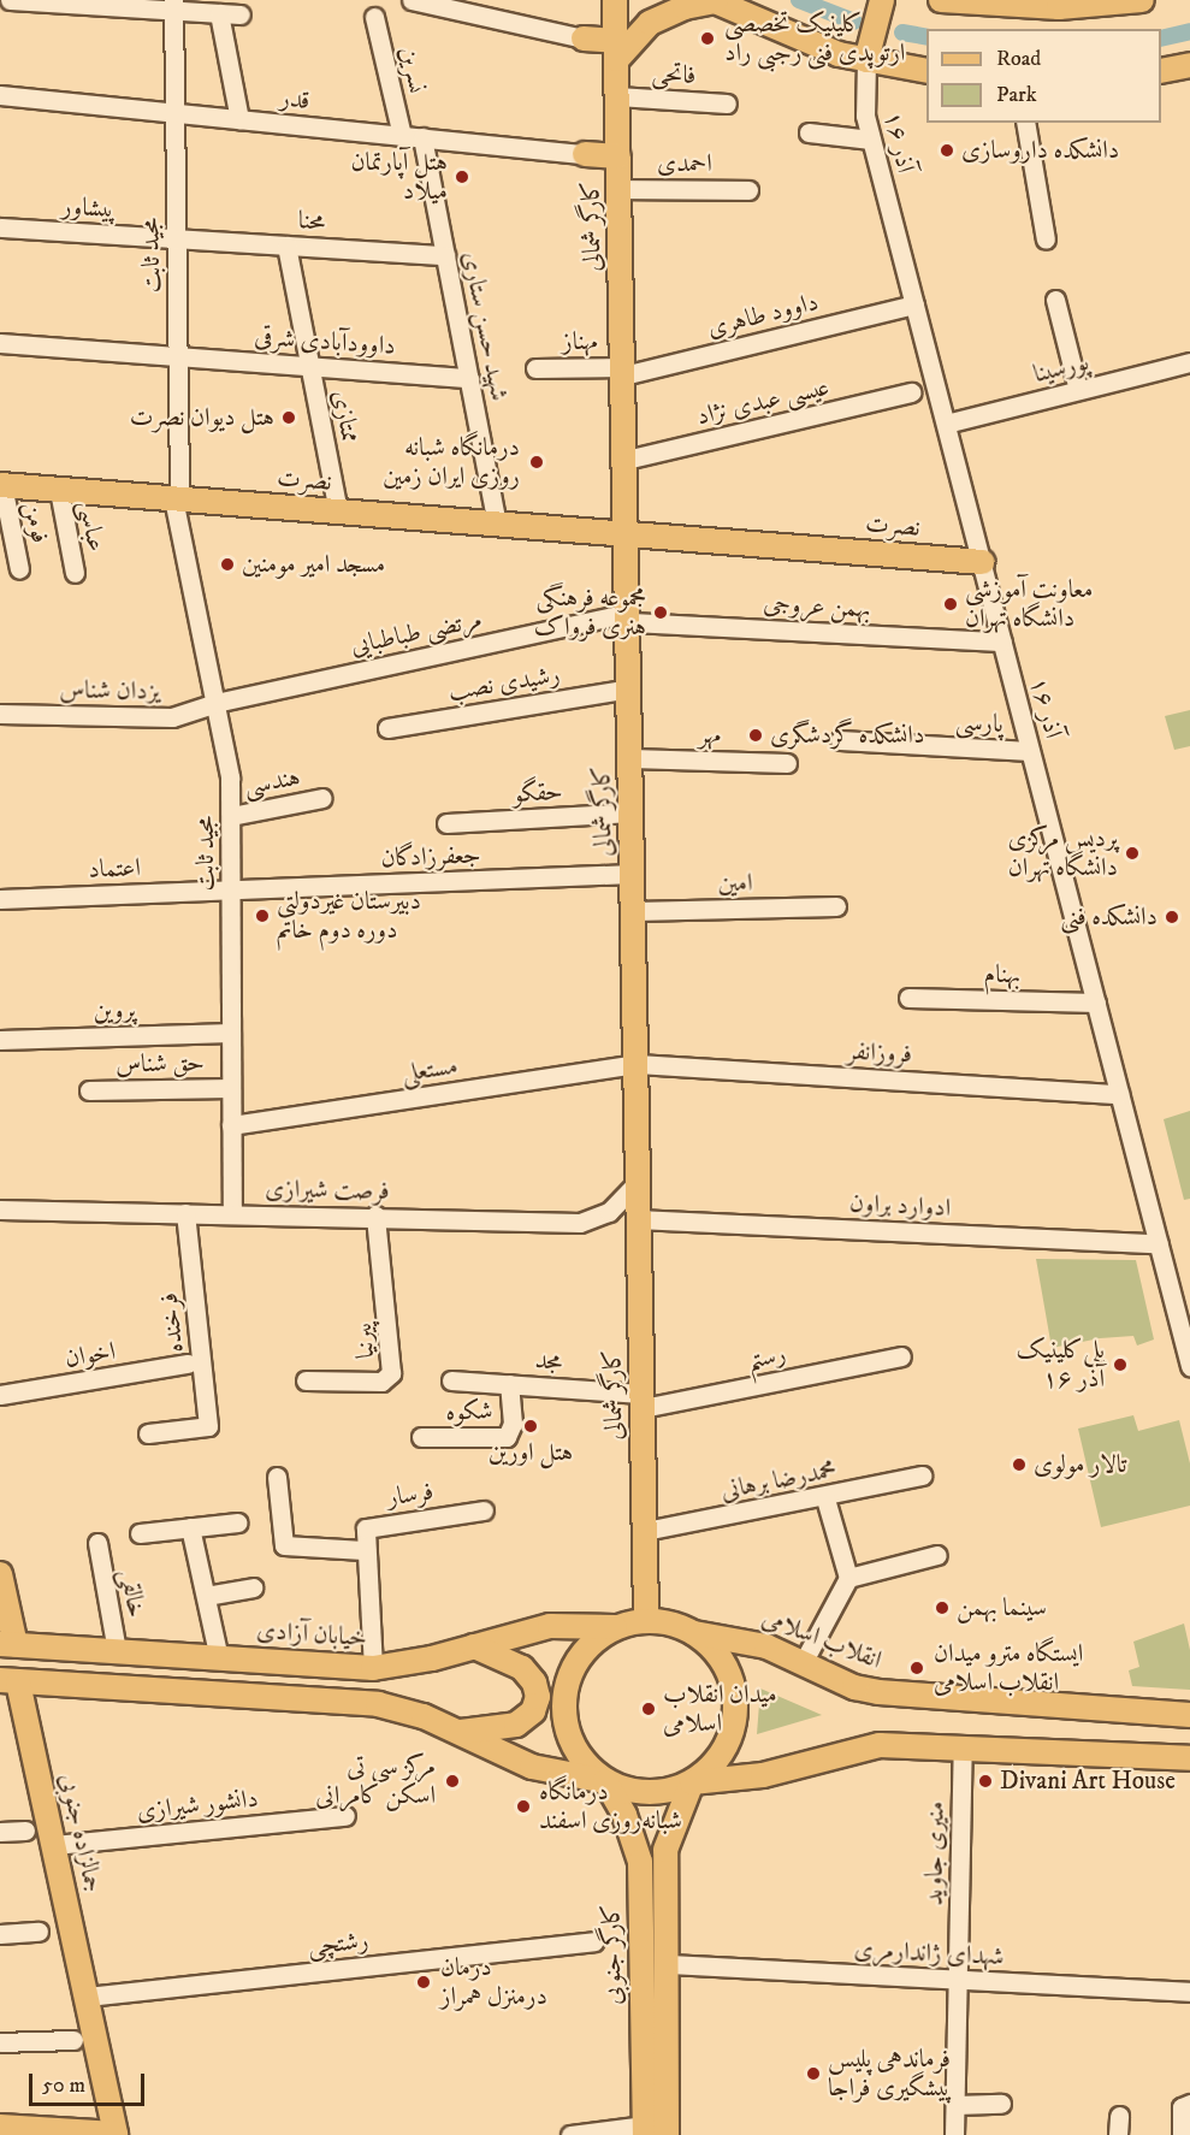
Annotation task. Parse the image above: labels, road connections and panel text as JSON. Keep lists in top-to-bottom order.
{
  "streets": {
    "main road": [
      "کارگر شمالی",
      "نصرت",
      "خیابان آزادی",
      "انقلاب اسلامی",
      "جمالزاده جنوبی",
      "کارگر جنوبی"
    ],
    "street": [
      "نسرین",
      "فاتحی",
      "قدر",
      "۱۶ آذر",
      "احمدی",
      "پیشاور",
      "محنا",
      "مجید ثابت",
      "داوود طاهری",
      "شهید حسن ستاری",
      "داوودآبادی شرقی",
      "مهناز",
      "پورسینا",
      "عیسی عبدی نژاد",
      "ممتازی",
      "فومن",
      "عباسی",
      "بهمن عروجی",
      "مرتضی طباطبایی",
      "رشیدی نصب",
      "یزدان شناس",
      "پارسی",
      "مهر",
      "هندسی",
      "حقگو",
      "جعفرزادگان",
      "اعتماد",
      "امین",
      "بهنام",
      "پروین",
      "فروزانفر",
      "حق شناس",
      "مستعلی",
      "فرصت شیرازی",
      "ادوارد براون",
      "فرخنده",
      "پیرنیا",
      "اخوان",
      "رستم",
      "مجد",
      "شکوه",
      "محمدرضا برهانی",
      "فرسار",
      "خالقی",
      "دانشور شیرازی",
      "منیری جاوید",
      "رشتچی",
      "شهدای ژاندارمری"
    ]
  },
  "crossings": [
    ["نسرین", "قدر"],
    ["فاتحی", "کارگر شمالی"],
    ["قدر", "مجید ثابت"],
    ["قدر", "شهید حسن ستاری"],
    ["۱۶ آذر", "داوود طاهری"],
    ["۱۶ آذر", "پورسینا"],
    ["۱۶ آذر", "نصرت"],
    ["۱۶ آذر", "بهمن عروجی"],
    ["۱۶ آذر", "پارسی"],
    ["۱۶ آذر", "بهنام"],
    ["۱۶ آذر", "فروزانفر"],
    ["۱۶ آذر", "ادوارد براون"],
    ["احمدی", "کارگر شمالی"],
    ["پیشاور", "محنا"],
    ["پیشاور", "مجید ثابت"],
    ["محنا", "مجید ثابت"],
    ["محنا", "شهید حسن ستاری"],
    ["محنا", "ممتازی"],
    ["کارگر شمالی", "داوود طاهری"],
    ["کارگر شمالی", "مهناز"],
    ["کارگر شمالی", "عیسی عبدی نژاد"],
    ["کارگر شمالی", "نصرت"],
    ["کارگر شمالی", "بهمن عروجی"],
    ["کارگر شمالی", "مرتضی طباطبایی"],
    ["کارگر شمالی", "رشیدی نصب"],
    ["کارگر شمالی", "مهر"],
    ["کارگر شمالی", "حقگو"],
    ["کارگر شمالی", "جعفرزادگان"],
    ["کارگر شمالی", "امین"],
    ["کارگر شمالی", "فروزانفر"],
    ["کارگر شمالی", "مستعلی"],
    ["کارگر شمالی", "فرصت شیرازی"],
    ["کارگر شمالی", "ادوارد براون"],
    ["کارگر شمالی", "رستم"],
    ["کارگر شمالی", "مجد"],
    ["کارگر شمالی", "محمدرضا برهانی"],
    ["کارگر شمالی", "خیابان آزادی"],
    ["کارگر شمالی", "انقلاب اسلامی"],
    ["کارگر شمالی", "کارگر جنوبی"],
    ["مجید ثابت", "داوودآبادی شرقی"],
    ["مجید ثابت", "نصرت"],
    ["مجید ثابت", "مرتضی طباطبایی"],
    ["مجید ثابت", "یزدان شناس"],
    ["مجید ثابت", "هندسی"],
    ["مجید ثابت", "جعفرزادگان"],
    ["مجید ثابت", "اعتماد"],
    ["مجید ثابت", "پروین"],
    ["مجید ثابت", "حق شناس"],
    ["مجید ثابت", "مستعلی"],
    ["مجید ثابت", "فرصت شیرازی"],
    ["داوود طاهری", "مهناز"],
    ["شهید حسن ستاری", "داوودآبادی شرقی"],
    ["شهید حسن ستاری", "نصرت"],
    ["داوودآبادی شرقی", "ممتازی"],
    ["ممتازی", "نصرت"],
    ["نصرت", "فومن"],
    ["نصرت", "عباسی"],
    ["بهمن عروجی", "مرتضی طباطبایی"],
    ["مرتضی طباطبایی", "یزدان شناس"],
    ["جعفرزادگان", "اعتماد"],
    ["فروزانفر", "مستعلی"],
    ["فرصت شیرازی", "فرخنده"],
    ["فرصت شیرازی", "پیرنیا"],
    ["رستم", "مجد"],
    ["مجد", "شکوه"],
    ["خالقی", "خیابان آزادی"],
    ["خیابان آزادی", "انقلاب اسلامی"],
    ["خیابان آزادی", "کارگر جنوبی"],
    ["انقلاب اسلامی", "کارگر جنوبی"],
    ["دانشور شیرازی", "جمالزاده جنوبی"],
    ["جمالزاده جنوبی", "رشتچی"],
    ["منیری جاوید", "شهدای ژاندارمری"],
    ["شهدای ژاندارمری", "کارگر جنوبی"]
  ],
  "places": [
    "کلینیک تخصصی ارتوپدی فنی رجبی راد",
    "دانشکده داروسازی",
    "هتل آپارتمان میلاد",
    "هتل دیوان نصرت",
    "درمانگاه شبانه روزی ایران زمین",
    "مسجد امیر مومنین",
    "معاونت آموزشی دانشگاه تهران",
    "مجموعه فرهنگی هنری فرواک",
    "دانشکده گردشگری",
    "پردیس مرکزی دانشگاه‌ تهران",
    "دبیرستان غیردولتی دوره دوم خاتم",
    "دانشکده فنی",
    "پلی‌کلینیک ۱۶ آذر",
    "هتل اورین",
    "تالار مولوی",
    "سینما بهمن",
    "ایستگاه مترو میدان انقلاب اسلامی",
    "میدان انقلاب اسلامی",
    "مرکز سی تی اسکن کامرانی",
    "Divani Art House",
    "درمانگاه شبانه‌روزی اسفند",
    "درمان درمنزل همراز",
    "فرماندهی پلیس پیشگیری فراجا"
  ],
  "legend": ["Road", "Park"],
  "scale_bar": "50 m"
}
